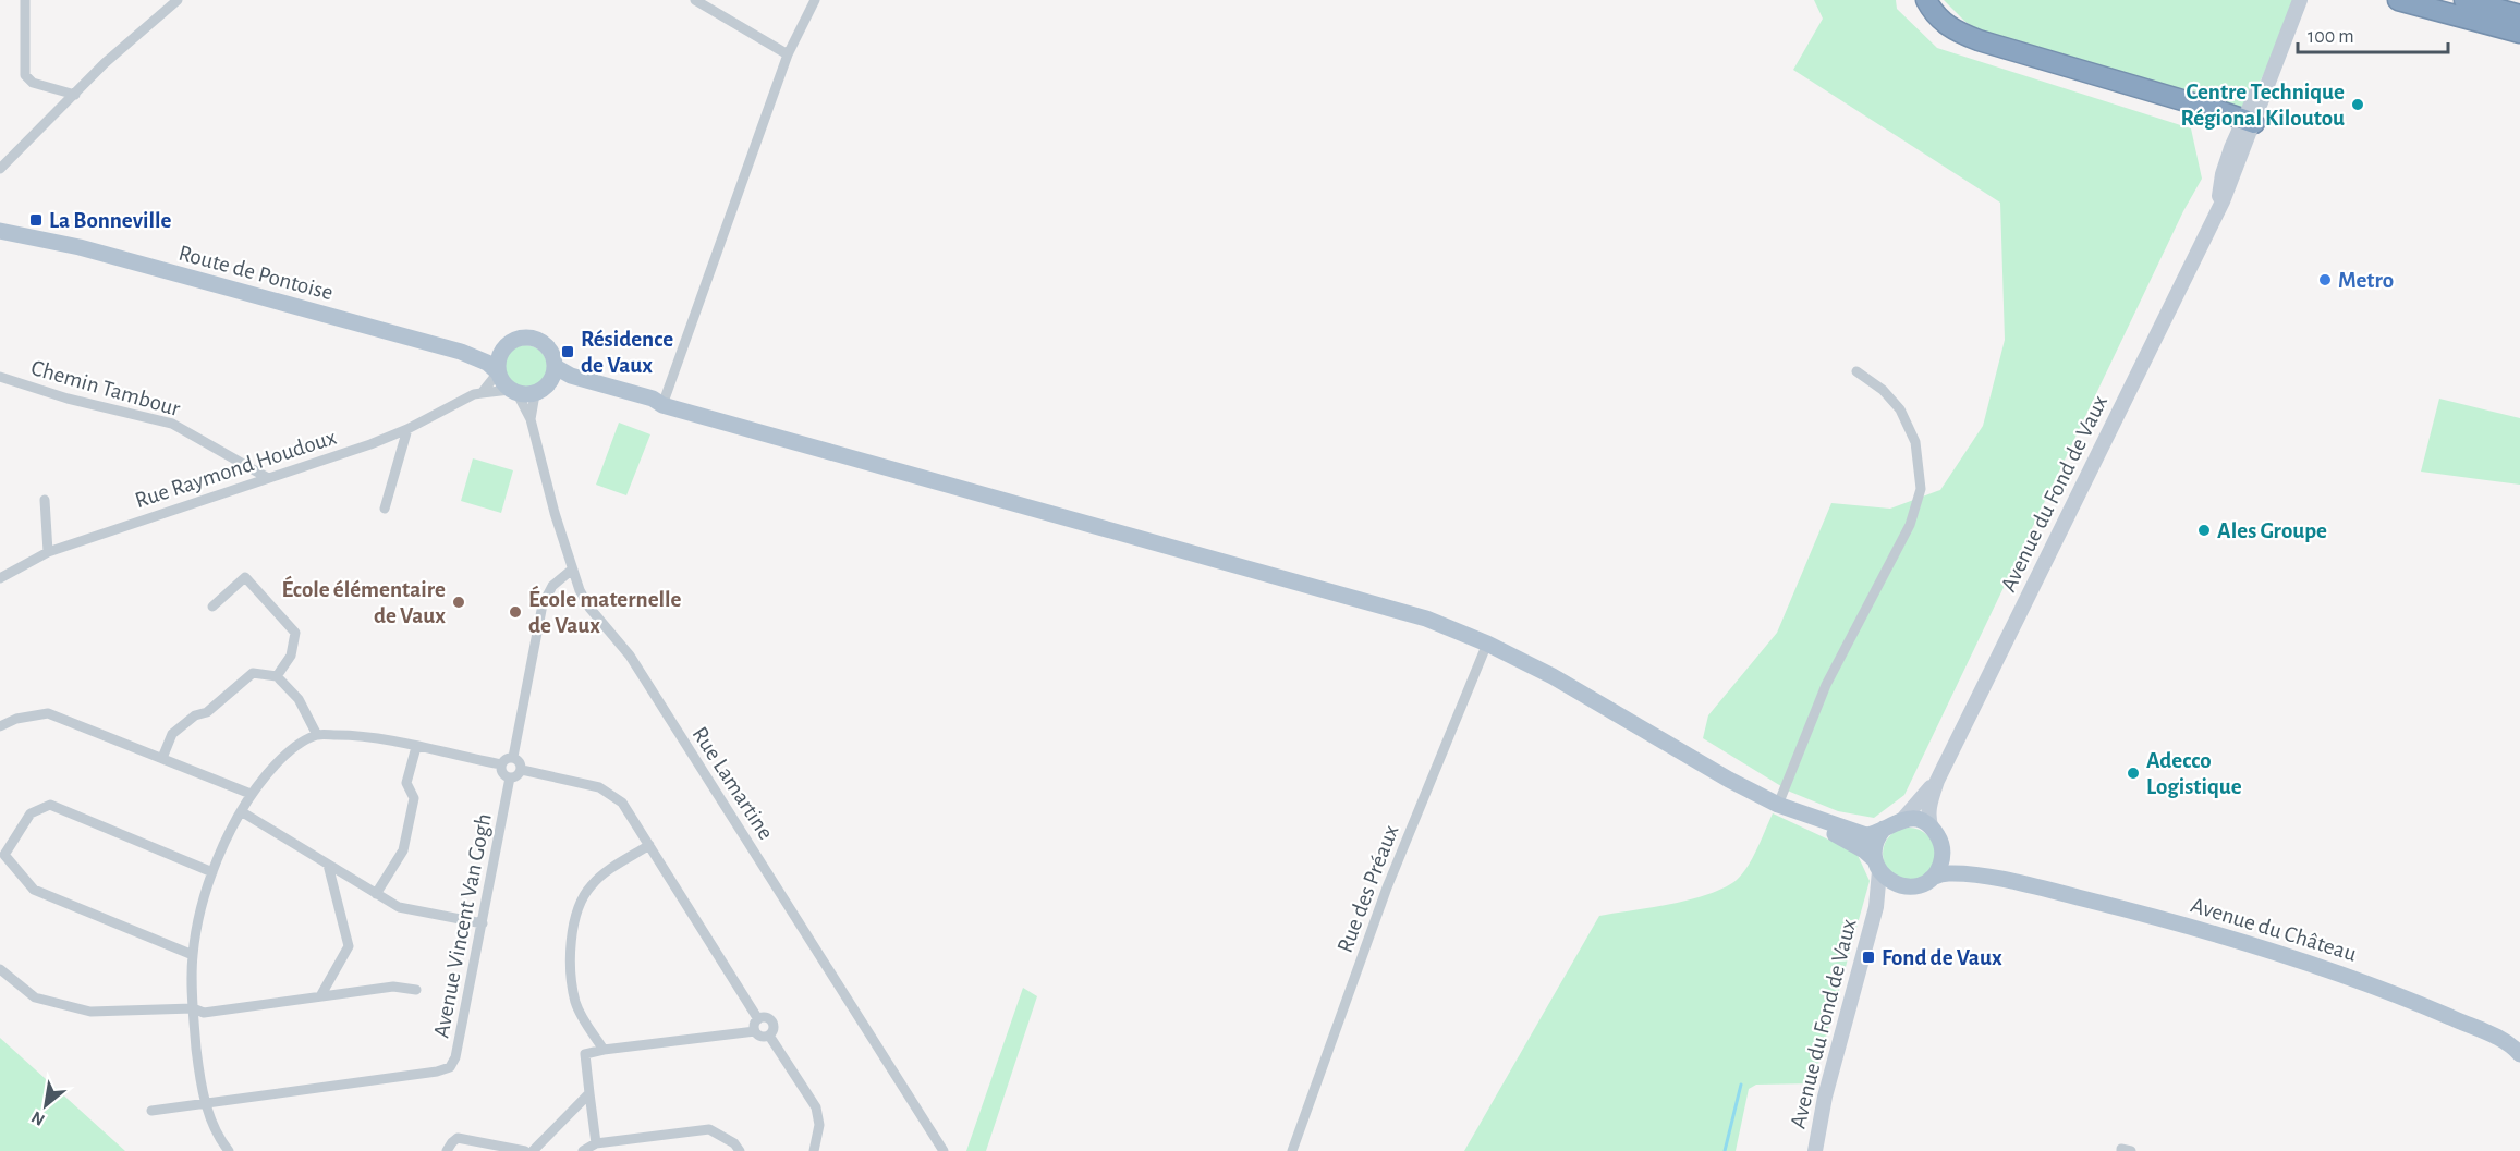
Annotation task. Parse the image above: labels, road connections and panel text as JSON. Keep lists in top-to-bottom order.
{
  "streets": {
    "main road": ["Route de Pontoise", "Avenue du Château"],
    "street": [
      "Chemin Tambour",
      "Rue Raymond Houdoux",
      "Avenue du Fond de Vaux",
      "Rue Lamartine",
      "Rue des Préaux",
      "Avenue Vincent Van Gogh"
    ]
  },
  "crossings": [
    ["Route de Pontoise", "Rue Raymond Houdoux"],
    ["Route de Pontoise", "Rue Lamartine"],
    ["Chemin Tambour", "Rue Raymond Houdoux"],
    ["Rue Raymond Houdoux", "Rue Lamartine"],
    ["Avenue du Fond de Vaux", "Avenue du Château"]
  ],
  "places": {
    "other": [
      "Centre Technique Régional Kiloutou",
      "Metro",
      "Ales Groupe",
      "École élémentaire de Vaux",
      "École maternelle de Vaux",
      "Adecco Logistique"
    ],
    "transit": ["La Bonneville", "Résidence de Vaux", "Fond de Vaux"]
  },
  "scale_bar": "100 m",
  "north": "bottom left"
}
